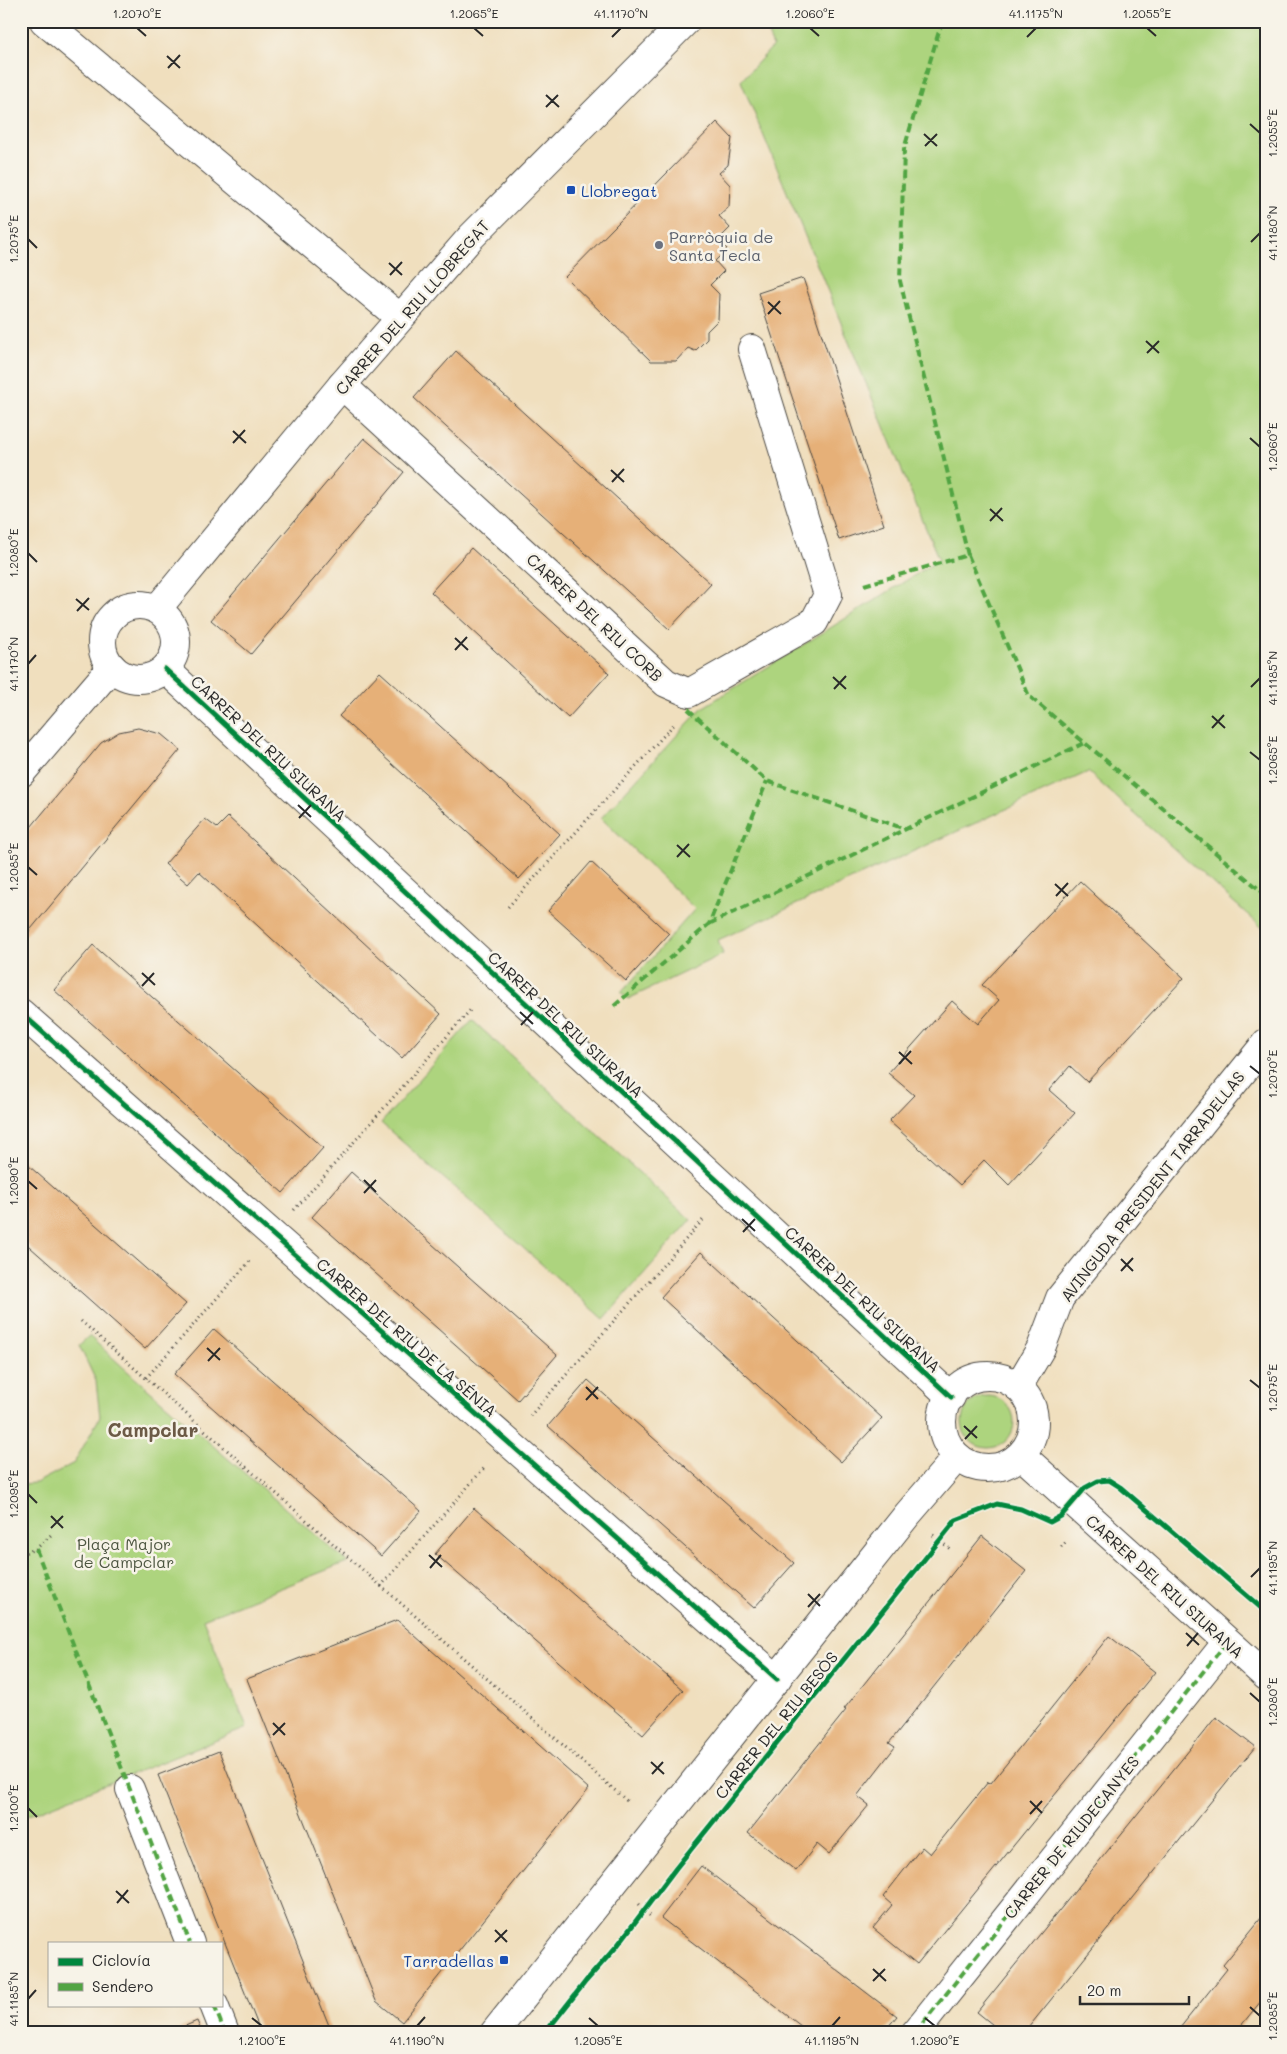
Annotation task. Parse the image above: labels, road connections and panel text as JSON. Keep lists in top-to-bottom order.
{
  "streets": {
    "street": [
      "CARRER DEL RIU LLOBREGAT",
      "CARRER DEL RIU CORB",
      "CARRER DEL RIU SIURANA",
      "AVINGUDA PRESIDENT TARRADELLAS",
      "CARRER DEL RIU DE LA SÉNIA",
      "CARRER DEL RIU BESÒS",
      "CARRER DE RIUDECANYES"
    ]
  },
  "crossings": [
    ["CARRER DEL RIU LLOBREGAT", "CARRER DEL RIU CORB"],
    ["CARRER DEL RIU LLOBREGAT", "CARRER DEL RIU SIURANA"],
    ["CARRER DEL RIU SIURANA", "AVINGUDA PRESIDENT TARRADELLAS"],
    ["CARRER DEL RIU SIURANA", "CARRER DEL RIU BESÒS"],
    ["CARRER DEL RIU SIURANA", "CARRER DE RIUDECANYES"],
    ["AVINGUDA PRESIDENT TARRADELLAS", "CARRER DEL RIU BESÒS"],
    ["CARRER DEL RIU DE LA SÉNIA", "CARRER DEL RIU BESÒS"]
  ],
  "districts": ["Campclar"],
  "parks": ["Plaça Major de Campclar"],
  "places": {
    "transit": ["Llobregat", "Tarradellas"],
    "other": ["Parròquia de Santa Tecla"]
  },
  "legend": ["Ciclovía", "Sendero"],
  "scale_bar": "20 m",
  "coordinates": [
    "1.2070°E",
    "1.2065°E",
    "41.1170°N",
    "1.2060°E",
    "41.1175°N",
    "1.2055°E",
    "41.1180°N",
    "1.2075°E",
    "1.2080°E",
    "41.1185°N",
    "1.2085°E",
    "1.2090°E",
    "1.2095°E",
    "41.1195°N",
    "1.2100°E",
    "41.1190°N"
  ]
}
